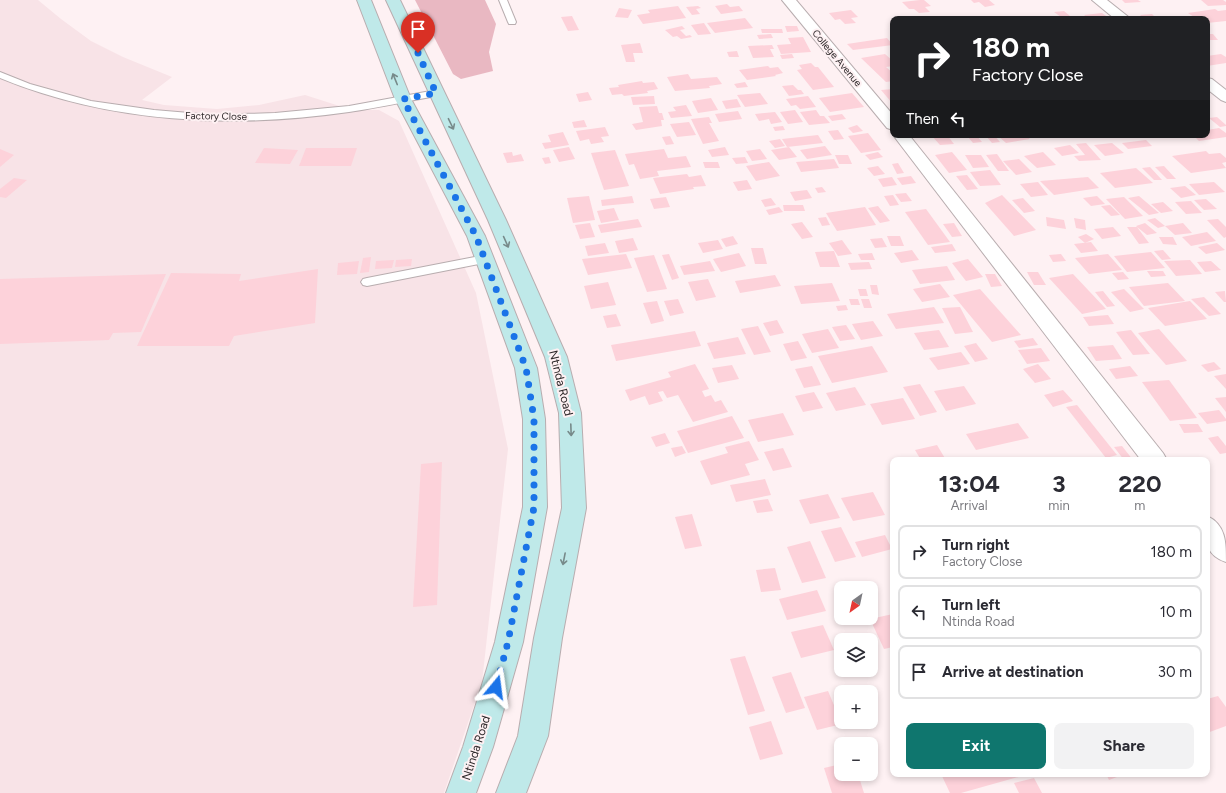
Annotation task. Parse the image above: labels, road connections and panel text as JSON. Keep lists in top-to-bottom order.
{
  "streets": {
    "main road": ["Ntinda Road"],
    "street": ["College Avenue"],
    "lane": ["Factory Close"]
  },
  "crossings": [
    ["Factory Close", "Ntinda Road"]
  ],
  "north": "bottom left",
  "page": {
    "turn": ["180 m", "Factory Close"],
    "then": "Then",
    "eta": [
      "13:04",
      "Arrival",
      "3",
      "min",
      "220",
      "m"
    ],
    "list": [
      {
        "name": "Turn right",
        "note": "Factory Close",
        "value": "180 m"
      },
      {
        "name": "Turn left",
        "note": "Ntinda Road",
        "value": "10 m"
      },
      {
        "name": "Arrive at destination",
        "value": "30 m"
      }
    ],
    "map_buttons": ["+", "−"],
    "buttons": ["Exit", "Share"]
  }
}
